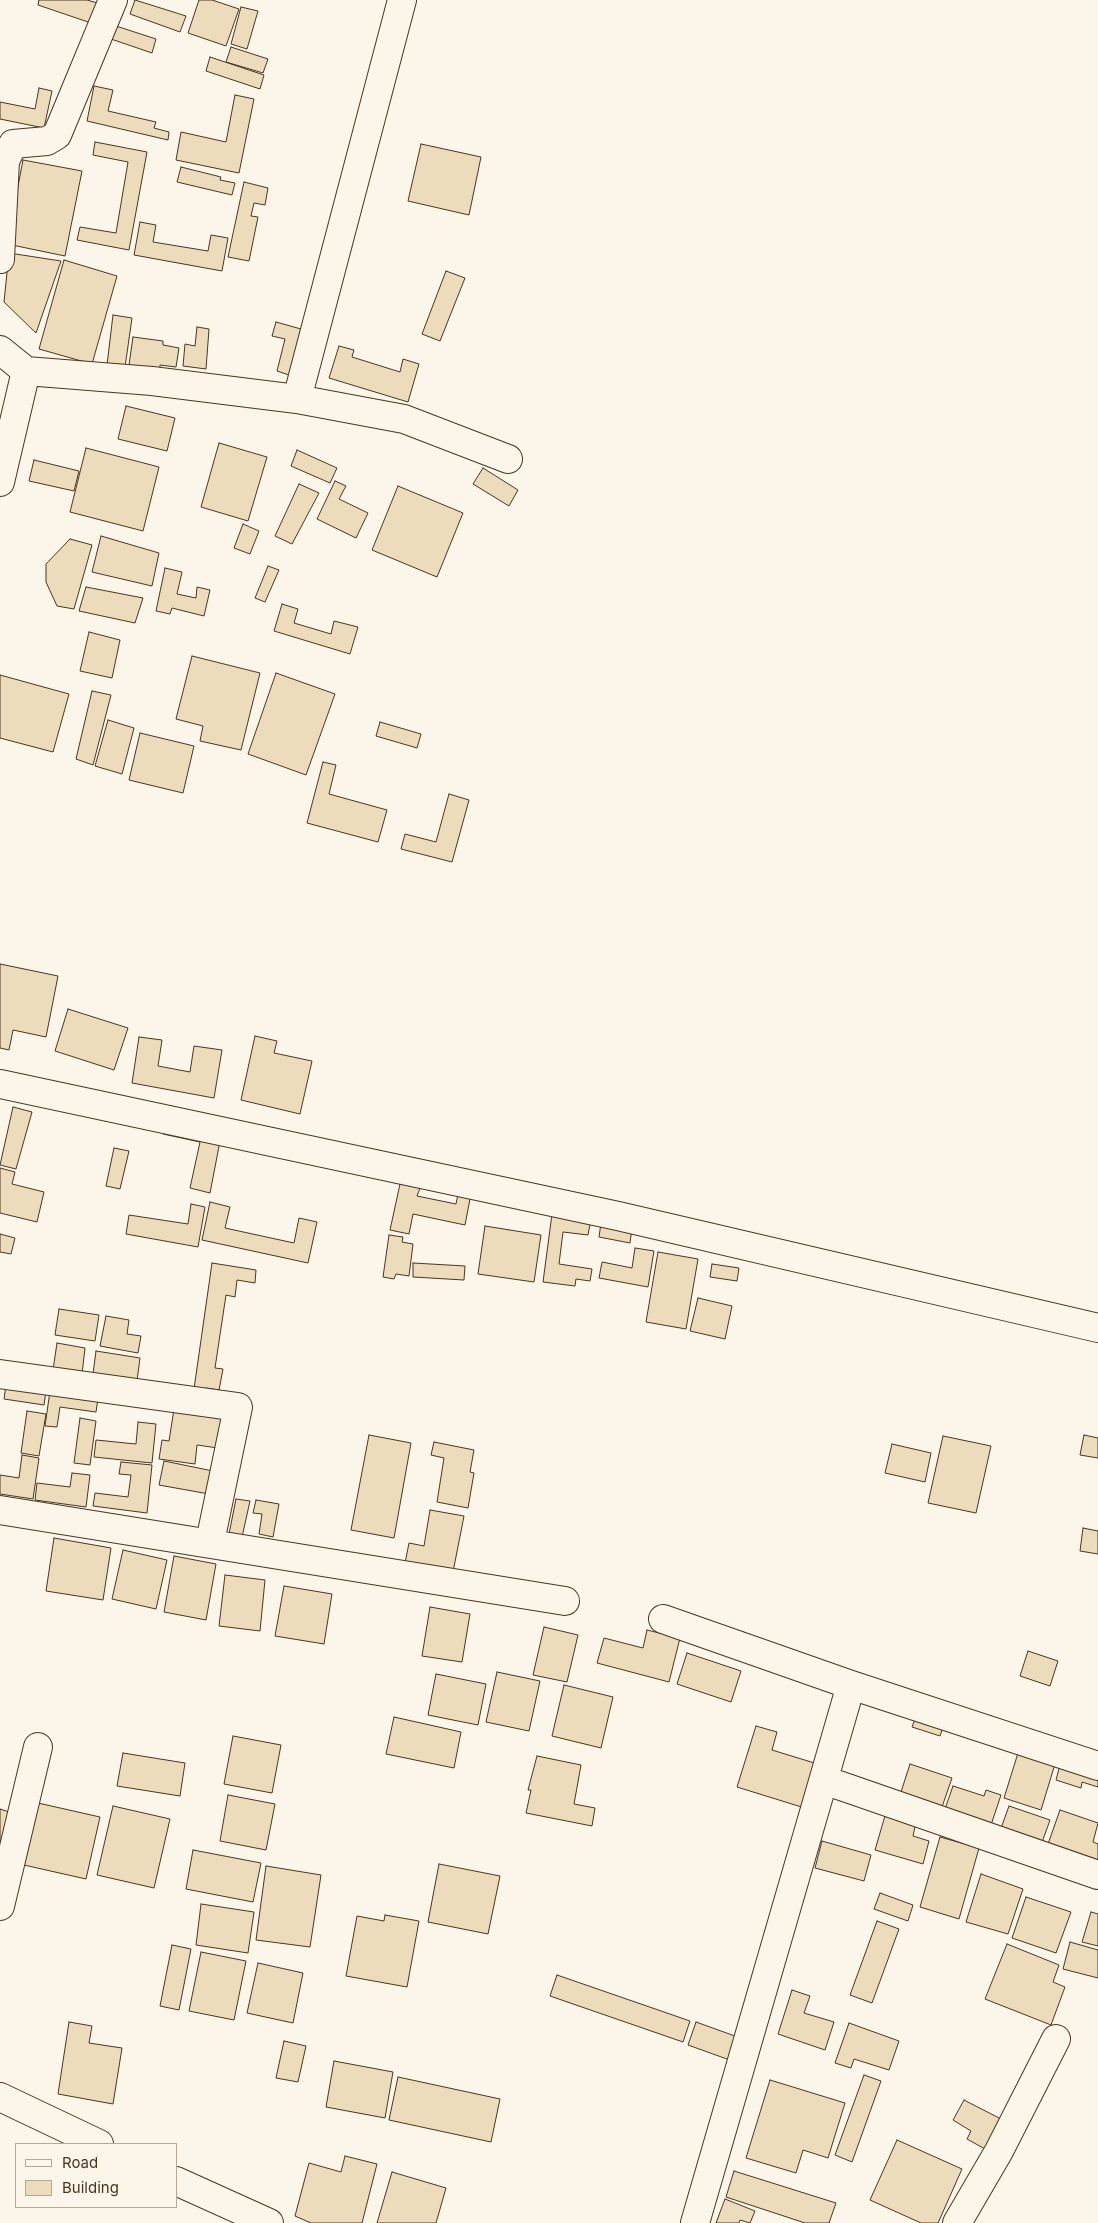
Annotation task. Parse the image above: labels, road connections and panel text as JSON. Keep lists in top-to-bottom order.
{
  "legend": ["Road", "Building"]
}
